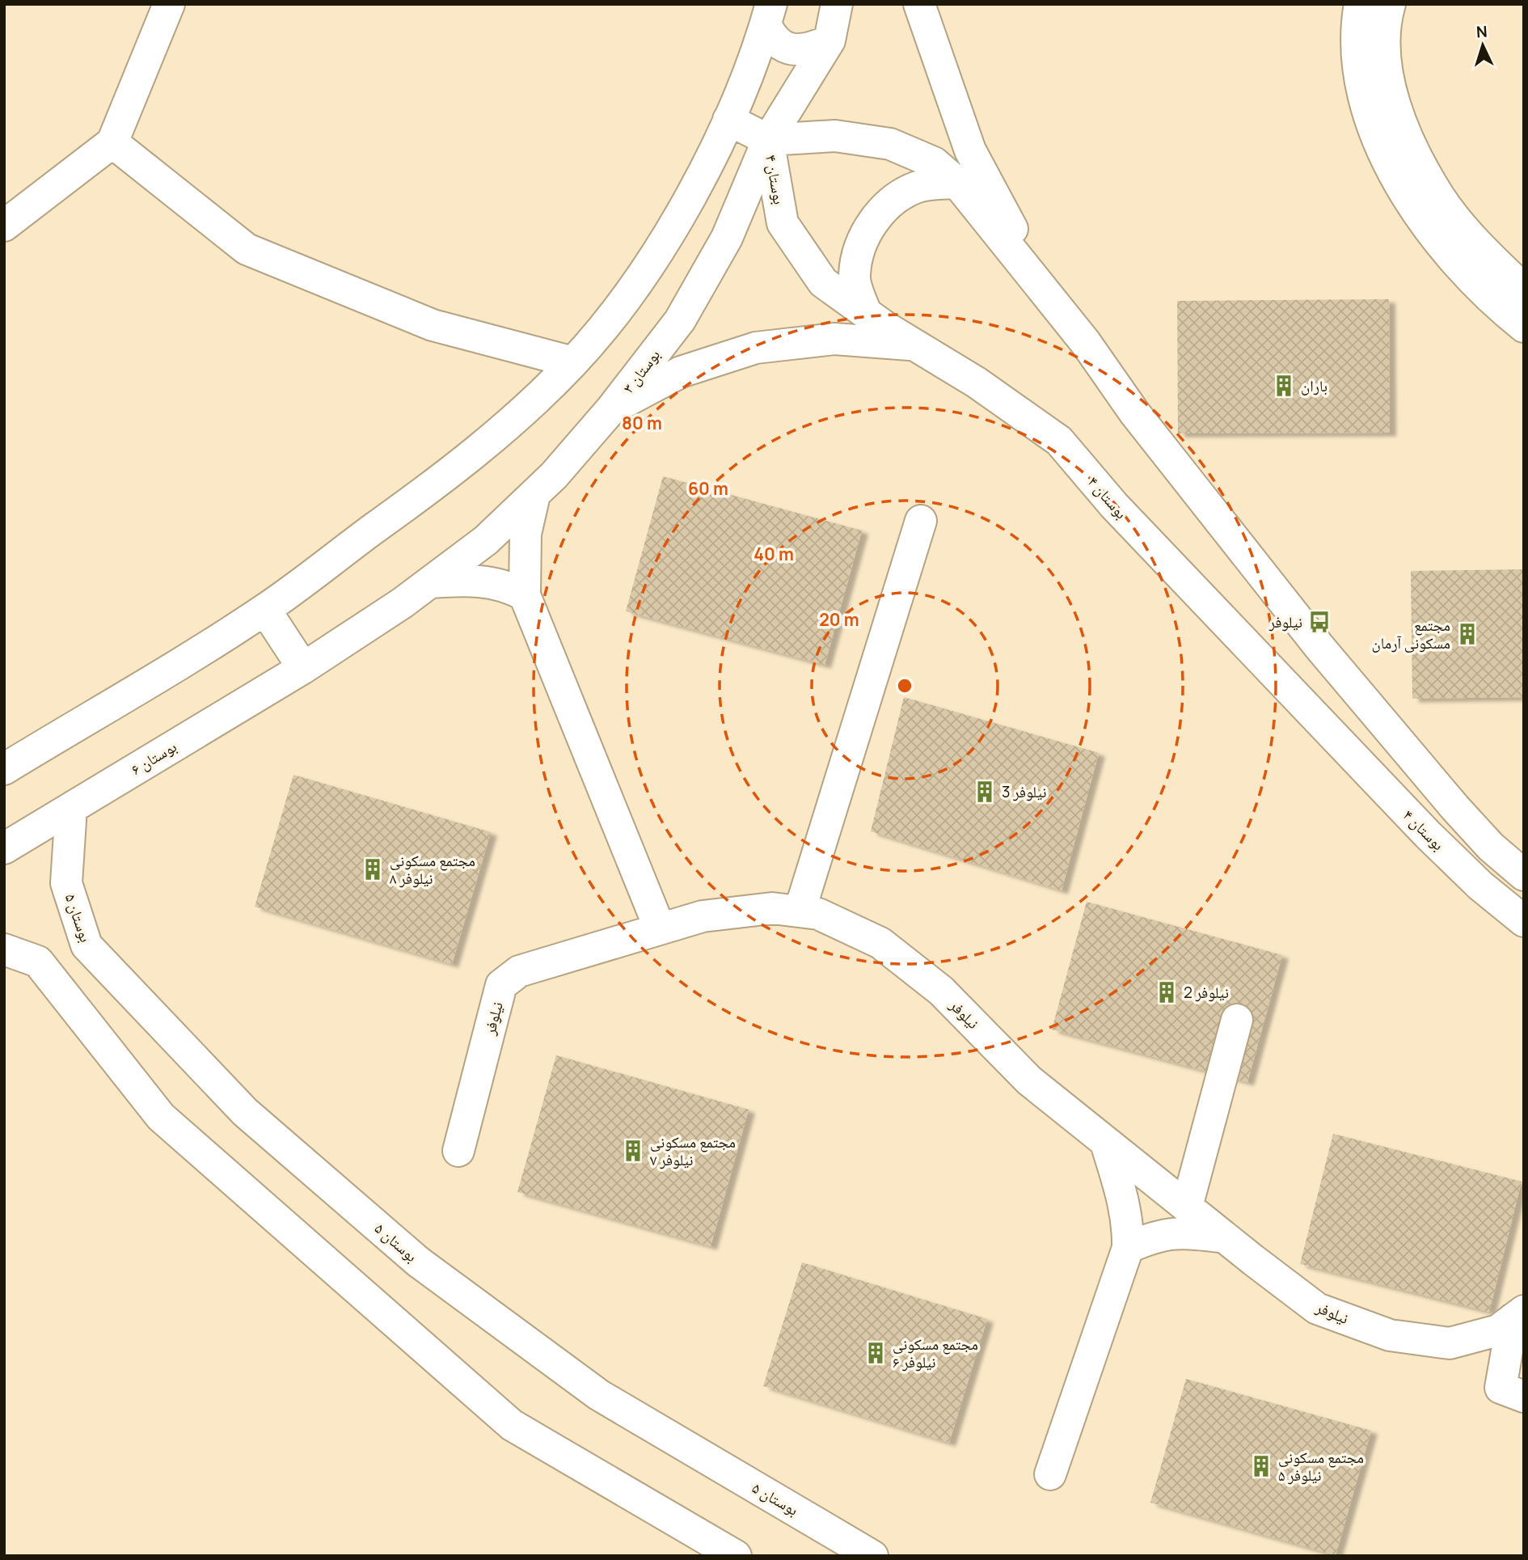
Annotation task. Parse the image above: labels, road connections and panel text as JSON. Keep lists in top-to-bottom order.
{
  "streets": {
    "street": [
      "بوستان ۴",
      "بوستان ۳",
      "بوستان ۶",
      "بوستان ۵",
      "نیلوفر"
    ]
  },
  "crossings": [
    ["بوستان ۴", "بوستان ۳"],
    ["بوستان ۳", "بوستان ۶"],
    ["بوستان ۶", "بوستان ۵"]
  ],
  "places": {
    "building": [
      "باران",
      "مجتمع مسکونی آرمان",
      "نیلوفر 3",
      "مجتمع مسکونی نیلوفر ۸",
      "نیلوفر 2",
      "مجتمع مسکونی نیلوفر ۷",
      "مجتمع مسکونی نیلوفر ۶",
      "مجتمع مسکونی نیلوفر ۵"
    ],
    "bus stop": ["نیلوفر"]
  },
  "north": "top",
  "rings": [
    "80 m",
    "60 m",
    "40 m",
    "20 m"
  ]
}
